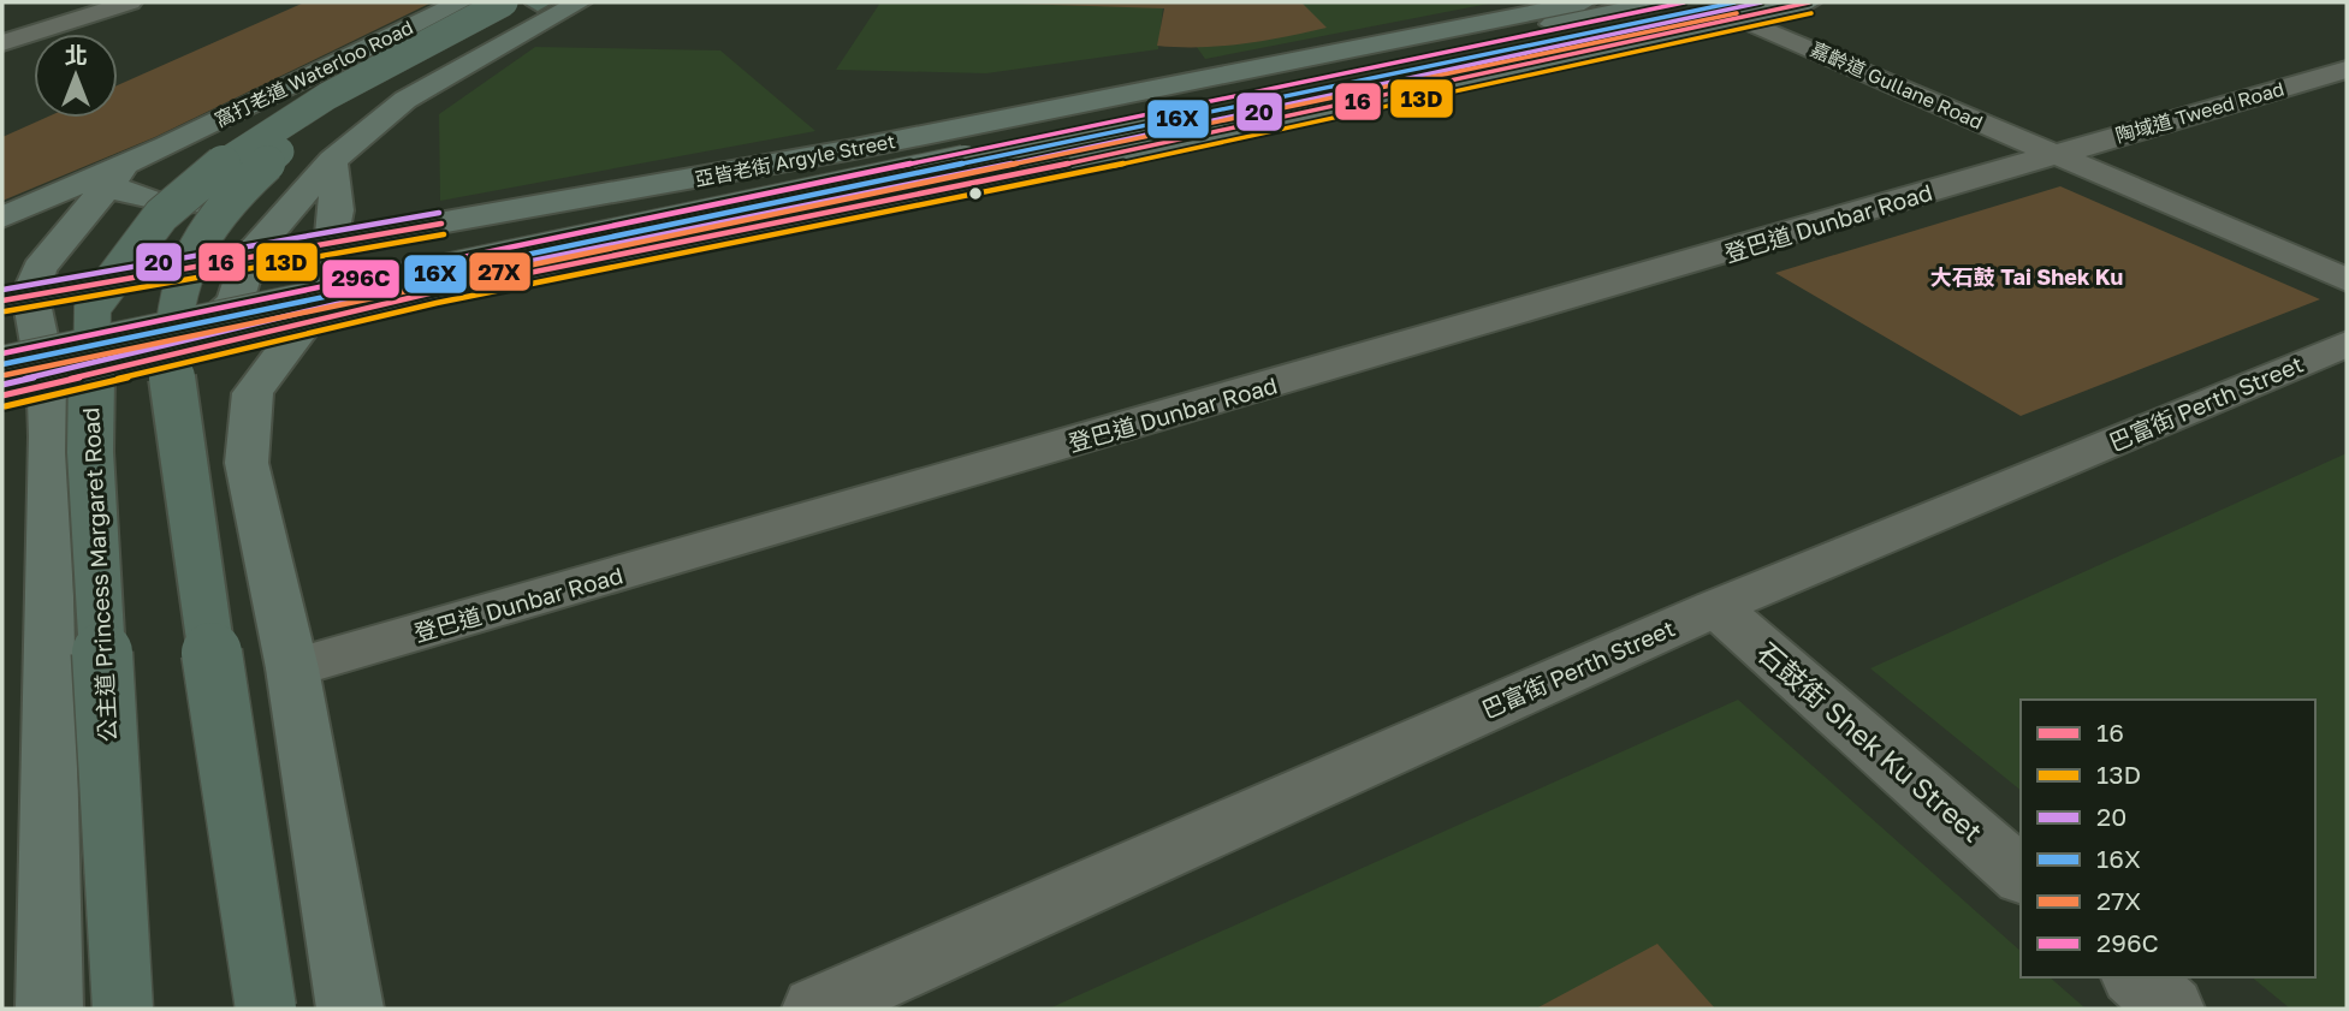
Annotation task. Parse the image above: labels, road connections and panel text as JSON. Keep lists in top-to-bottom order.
{
  "streets": {
    "highway": ["公主道 Princess Margaret Road"],
    "main road": ["窩打老道 Waterloo Road", "亞皆老街 Argyle Street"],
    "street": [
      "嘉齡道 Gullane Road",
      "陶域道 Tweed Road",
      "登巴道 Dunbar Road",
      "巴富街 Perth Street",
      "石鼓街 Shek Ku Street"
    ]
  },
  "crossings": [
    ["窩打老道 Waterloo Road", "亞皆老街 Argyle Street"],
    ["窩打老道 Waterloo Road", "公主道 Princess Margaret Road"],
    ["嘉齡道 Gullane Road", "陶域道 Tweed Road"],
    ["嘉齡道 Gullane Road", "登巴道 Dunbar Road"],
    ["陶域道 Tweed Road", "登巴道 Dunbar Road"],
    ["亞皆老街 Argyle Street", "公主道 Princess Margaret Road"],
    ["巴富街 Perth Street", "石鼓街 Shek Ku Street"]
  ],
  "districts": ["大石鼓 Tai Shek Ku"],
  "lines": [
    "transit line 16",
    "transit line 20",
    "transit line 16X",
    "transit line 296C",
    "transit line 13D",
    "transit line 27X"
  ],
  "legend": [
    "16",
    "13D",
    "20",
    "16X",
    "27X",
    "296C"
  ],
  "north": "top"
}
